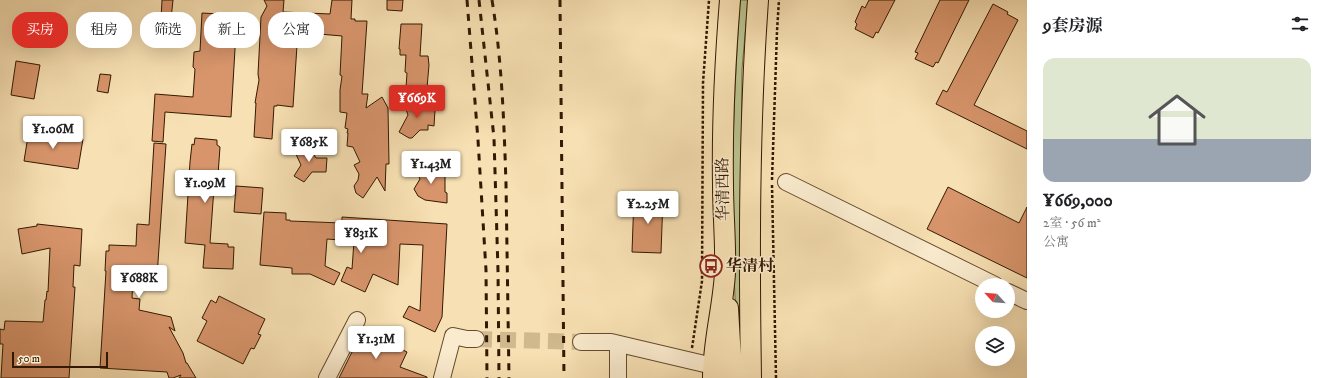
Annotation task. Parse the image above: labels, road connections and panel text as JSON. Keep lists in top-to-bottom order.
{
  "streets": {
    "main road": ["华清西路"]
  },
  "places": {
    "bus stop": ["华清村"]
  },
  "scale_bar": "50 m",
  "north": "top left",
  "page": {
    "heading": "9套房源",
    "chip": [
      "买房",
      "租房",
      "筛选",
      "新上",
      "公寓"
    ],
    "list": [
      {
        "name": "¥669,000",
        "note": "2室 · 56 m² · 公寓"
      }
    ],
    "price": [
      "¥669K",
      "¥1.06M",
      "¥685K",
      "¥1.43M",
      "¥1.09M",
      "¥2.25M",
      "¥831K",
      "¥688K",
      "¥1.31M"
    ],
    "scale": "50 m"
  }
}
